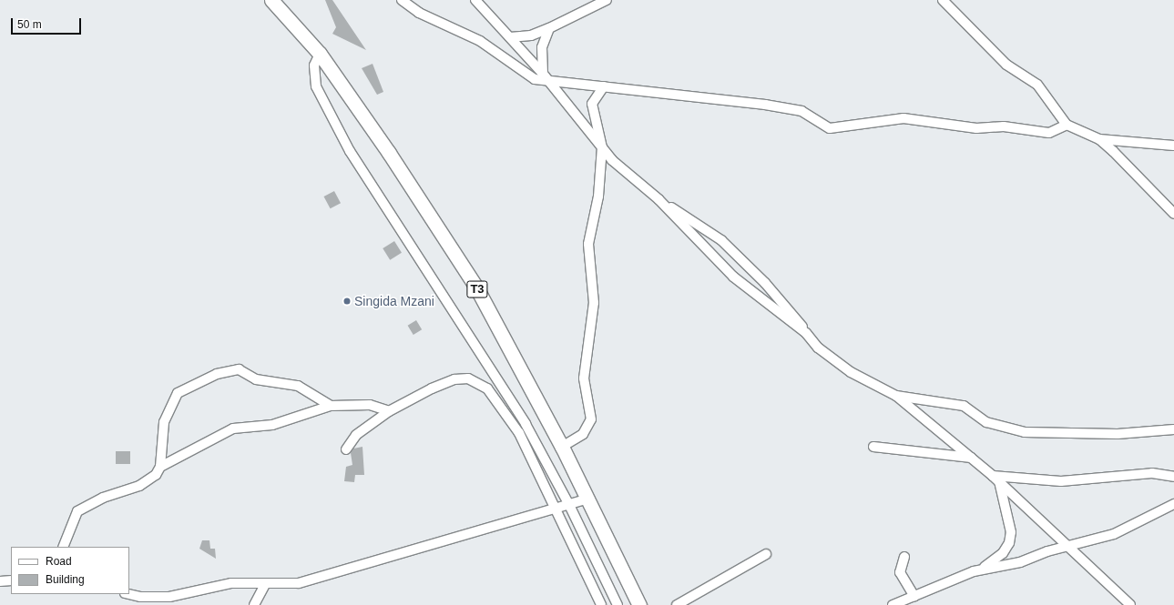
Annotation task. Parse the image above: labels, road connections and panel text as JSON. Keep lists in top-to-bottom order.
{
  "streets": {
    "highway": ["T3"]
  },
  "places": ["Singida Mzani"],
  "legend": ["Road", "Building"],
  "scale_bar": "50 m"
}
